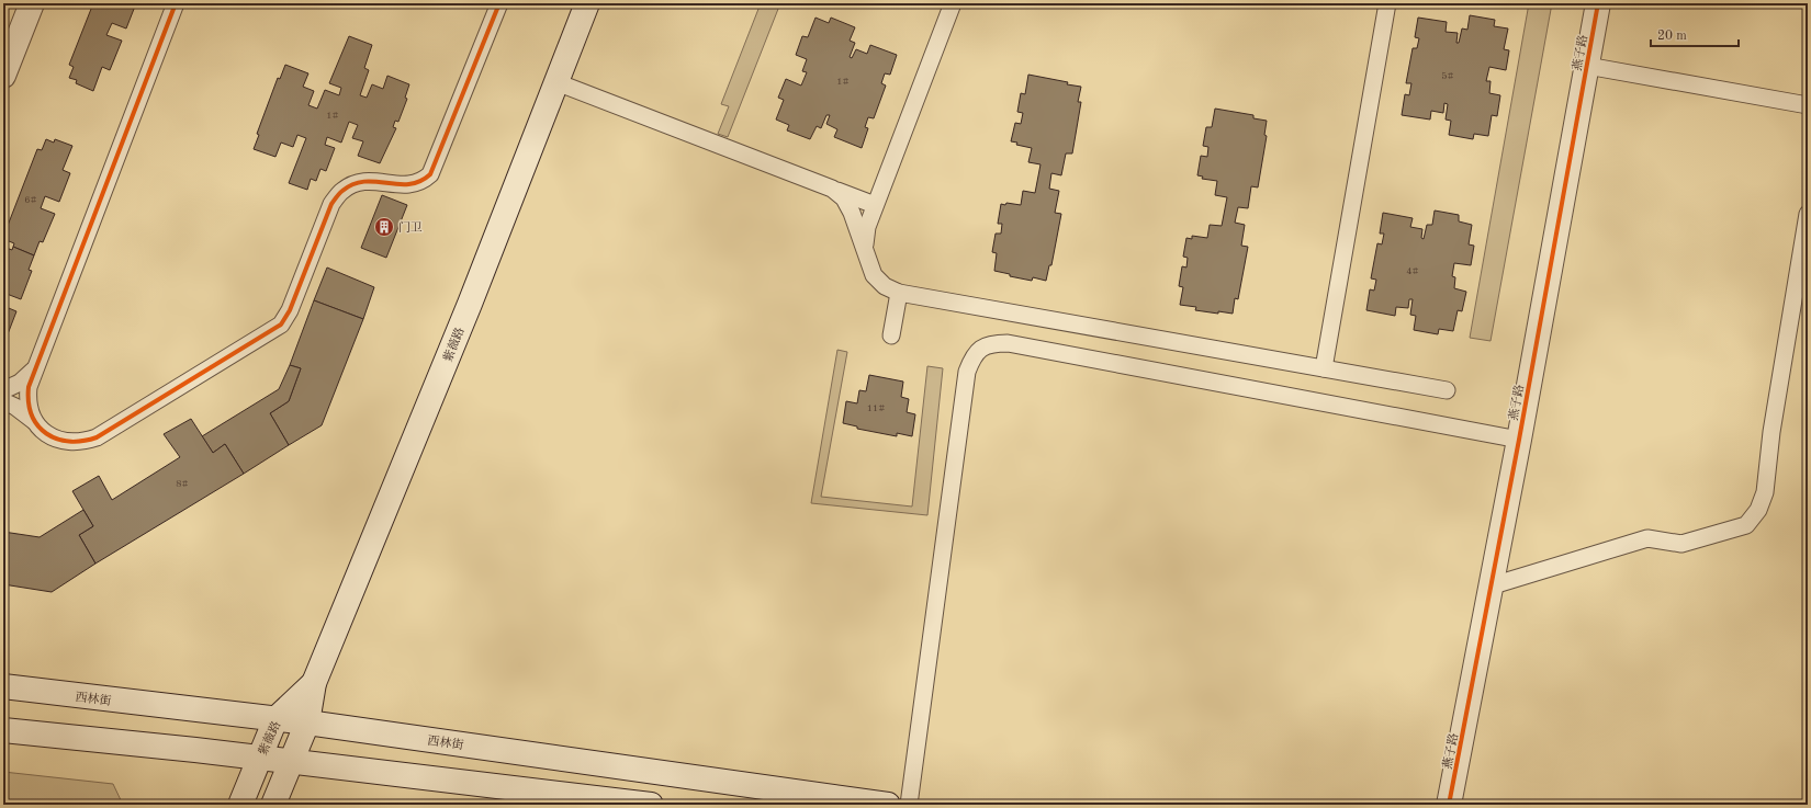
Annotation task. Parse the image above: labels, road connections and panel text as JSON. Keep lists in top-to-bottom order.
{
  "streets": {
    "main road": ["燕子路", "紫薇路", "西林街"]
  },
  "crossings": [
    ["紫薇路", "西林街"]
  ],
  "places": {
    "building": ["门卫"]
  },
  "house_numbers": [
    "5#",
    "1#",
    "1#",
    "6#",
    "4#",
    "11#",
    "8#"
  ],
  "scale_bar": "20 m"
}
